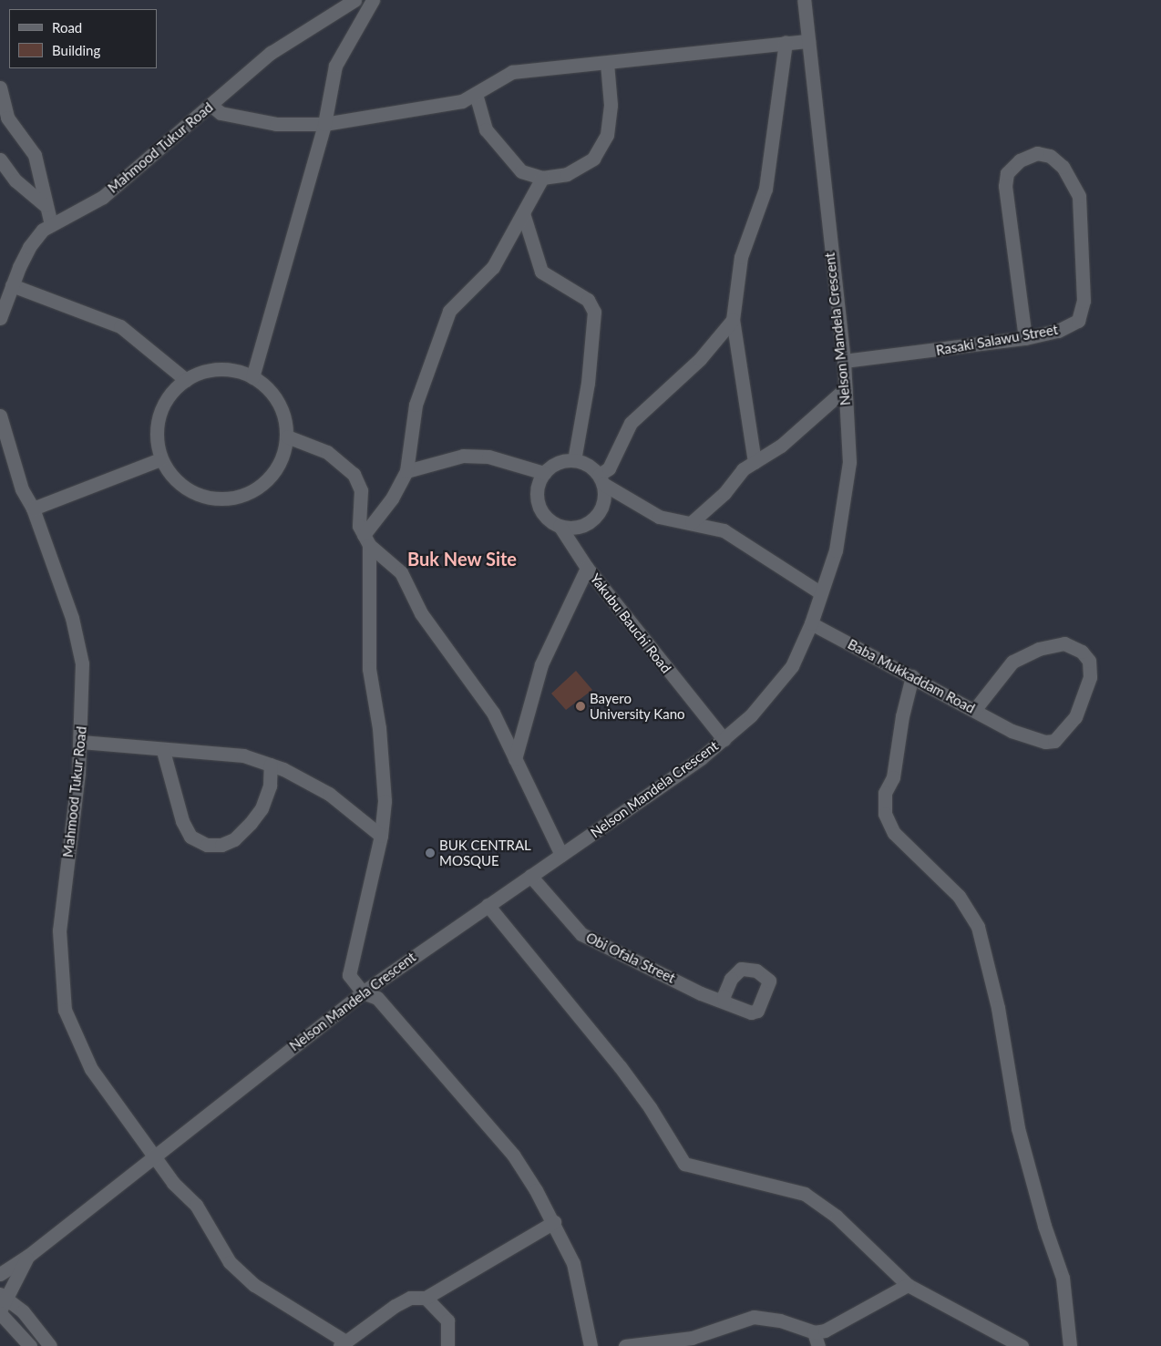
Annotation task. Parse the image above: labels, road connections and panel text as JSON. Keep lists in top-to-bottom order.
{
  "streets": {
    "street": [
      "Mahmood Tukur Road",
      "Nelson Mandela Crescent",
      "Rasaki Salawu Street",
      "Yakubu Bauchi Road",
      "Baba Mukkaddam Road",
      "Obi Ofala Street"
    ]
  },
  "crossings": [
    ["Mahmood Tukur Road", "Nelson Mandela Crescent"],
    ["Nelson Mandela Crescent", "Rasaki Salawu Street"],
    ["Nelson Mandela Crescent", "Yakubu Bauchi Road"],
    ["Nelson Mandela Crescent", "Baba Mukkaddam Road"],
    ["Nelson Mandela Crescent", "Obi Ofala Street"]
  ],
  "districts": ["Buk New Site"],
  "places": ["Bayero University Kano", "BUK CENTRAL MOSQUE"],
  "legend": ["Road", "Building"]
}
